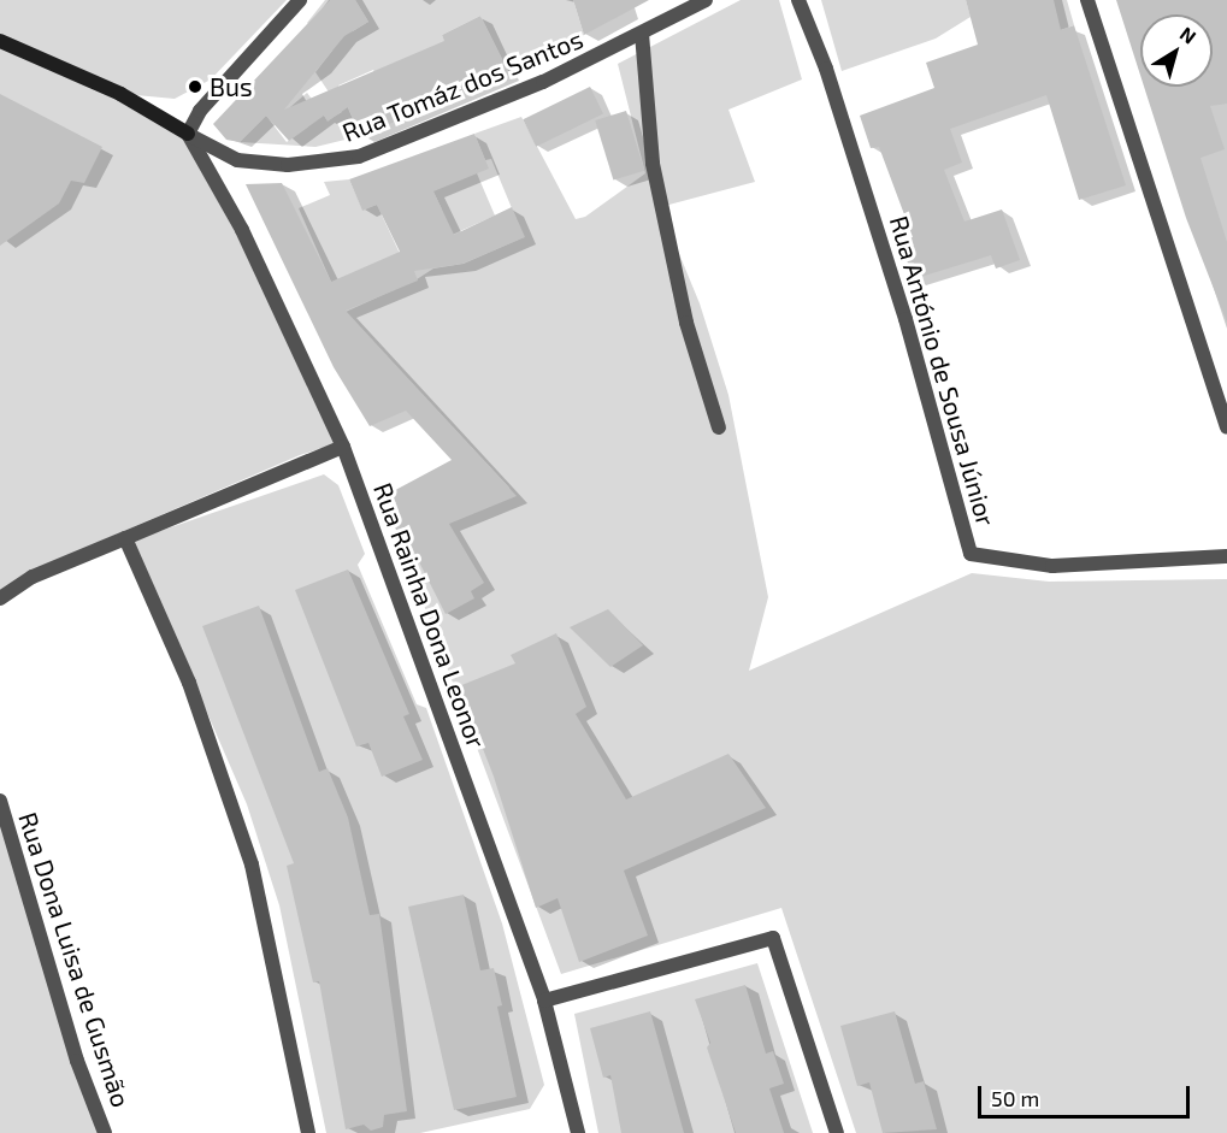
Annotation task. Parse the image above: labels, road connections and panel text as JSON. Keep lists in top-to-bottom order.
{
  "streets": {
    "street": [
      "Rua Tomáz dos Santos",
      "Rua António de Sousa Júnior",
      "Rua Rainha Dona Leonor",
      "Rua Dona Luisa de Gusmão"
    ]
  },
  "crossings": [
    ["Rua Tomáz dos Santos", "Rua Rainha Dona Leonor"]
  ],
  "places": ["Bus"],
  "scale_bar": "50 m",
  "north": "top right"
}
